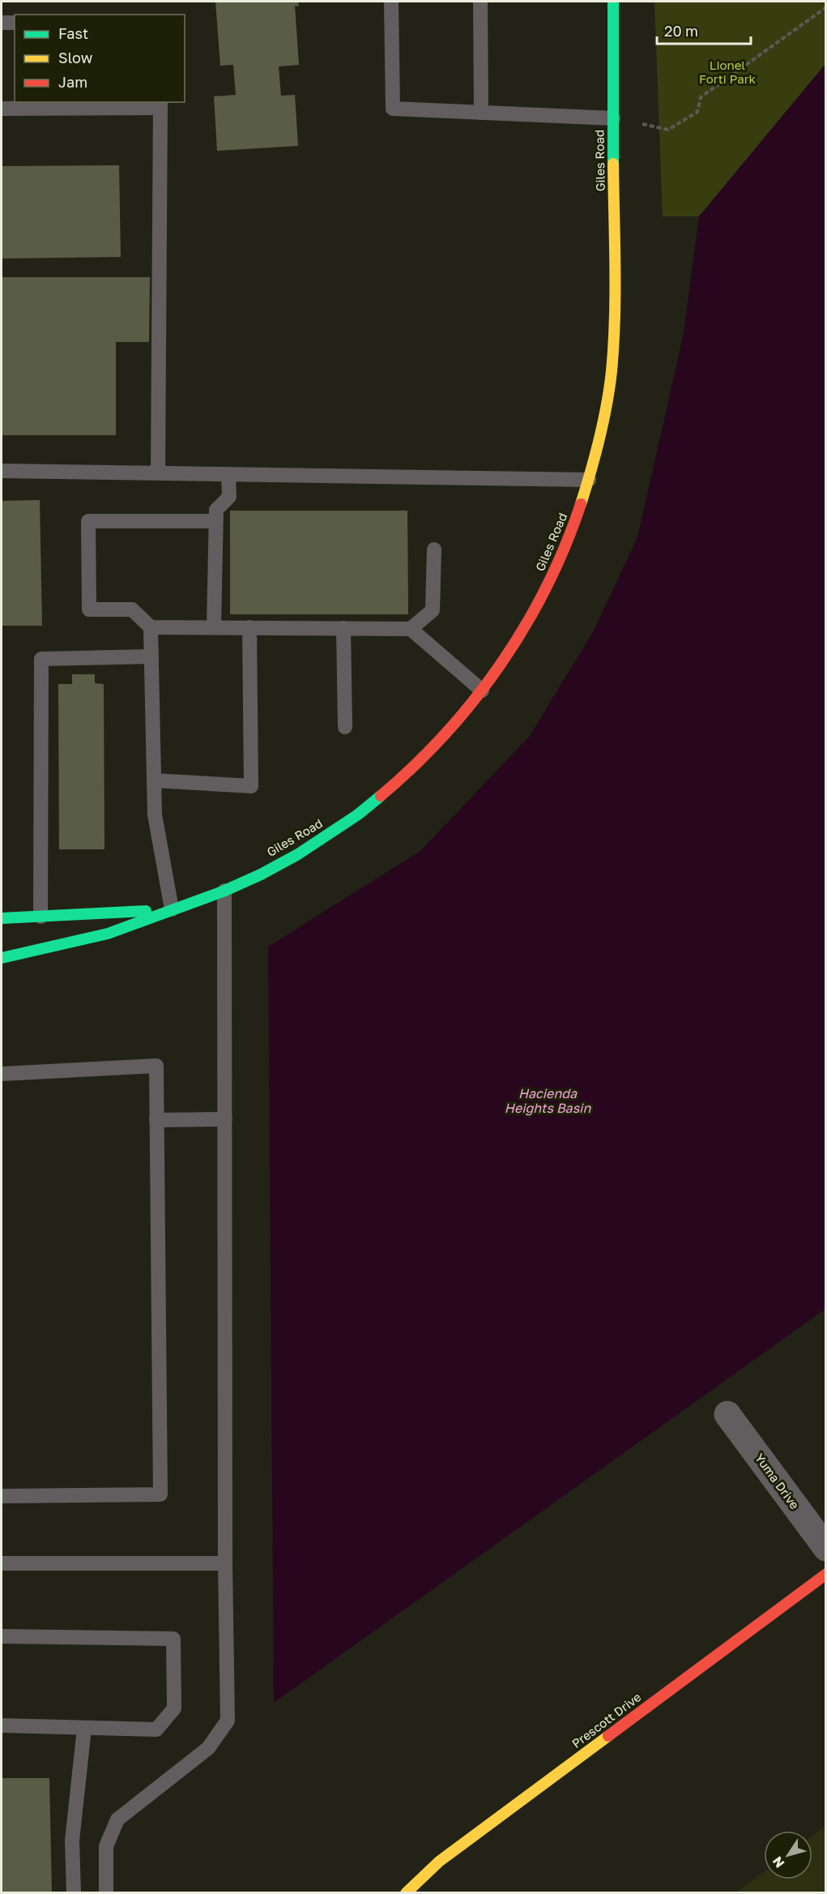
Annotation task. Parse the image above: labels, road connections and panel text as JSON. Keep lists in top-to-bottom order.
{
  "streets": {
    "street": ["Giles Road", "Yuma Drive", "Prescott Drive"]
  },
  "water": ["Hacienda Heights Basin"],
  "parks": ["Lionel Forti Park"],
  "legend": ["Fast", "Slow", "Jam"],
  "scale_bar": "20 m",
  "north": "bottom left"
}
